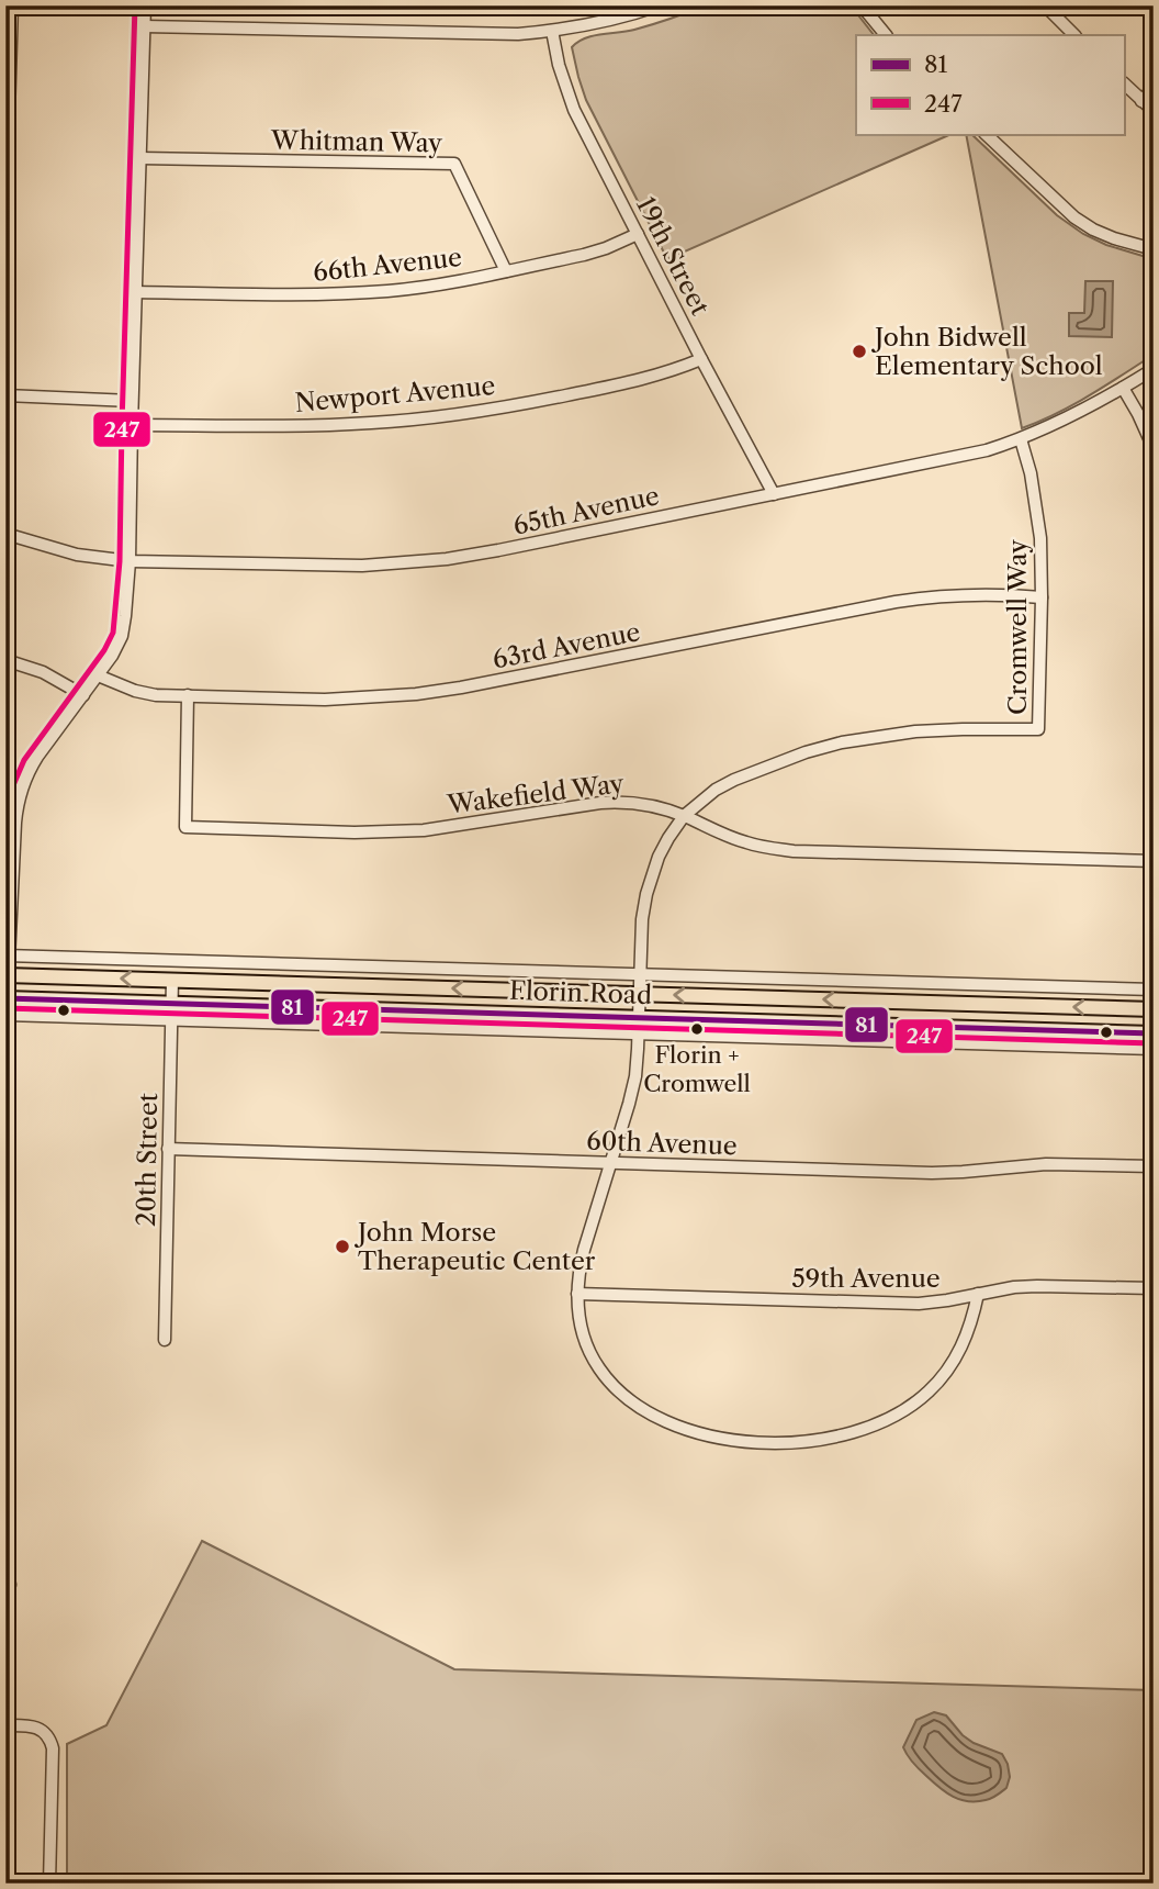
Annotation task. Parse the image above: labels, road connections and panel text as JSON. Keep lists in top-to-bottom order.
{
  "streets": {
    "main road": ["Florin Road"],
    "street": [
      "Whitman Way",
      "19th Street",
      "66th Avenue",
      "Newport Avenue",
      "65th Avenue",
      "Cromwell Way",
      "63rd Avenue",
      "Wakefield Way",
      "60th Avenue",
      "20th Street",
      "59th Avenue"
    ]
  },
  "crossings": [
    ["Whitman Way", "66th Avenue"],
    ["19th Street", "66th Avenue"],
    ["19th Street", "Newport Avenue"],
    ["19th Street", "65th Avenue"],
    ["65th Avenue", "Cromwell Way"],
    ["Cromwell Way", "63rd Avenue"],
    ["Cromwell Way", "Wakefield Way"],
    ["Cromwell Way", "Florin Road"],
    ["Cromwell Way", "60th Avenue"],
    ["Cromwell Way", "59th Avenue"],
    ["63rd Avenue", "Wakefield Way"],
    ["Florin Road", "20th Street"],
    ["60th Avenue", "20th Street"]
  ],
  "places": ["John Bidwell Elementary School", "Florin + Cromwell", "John Morse Therapeutic Center"],
  "lines": ["transit line 247", "transit line 81"],
  "legend": ["81", "247"]
}
